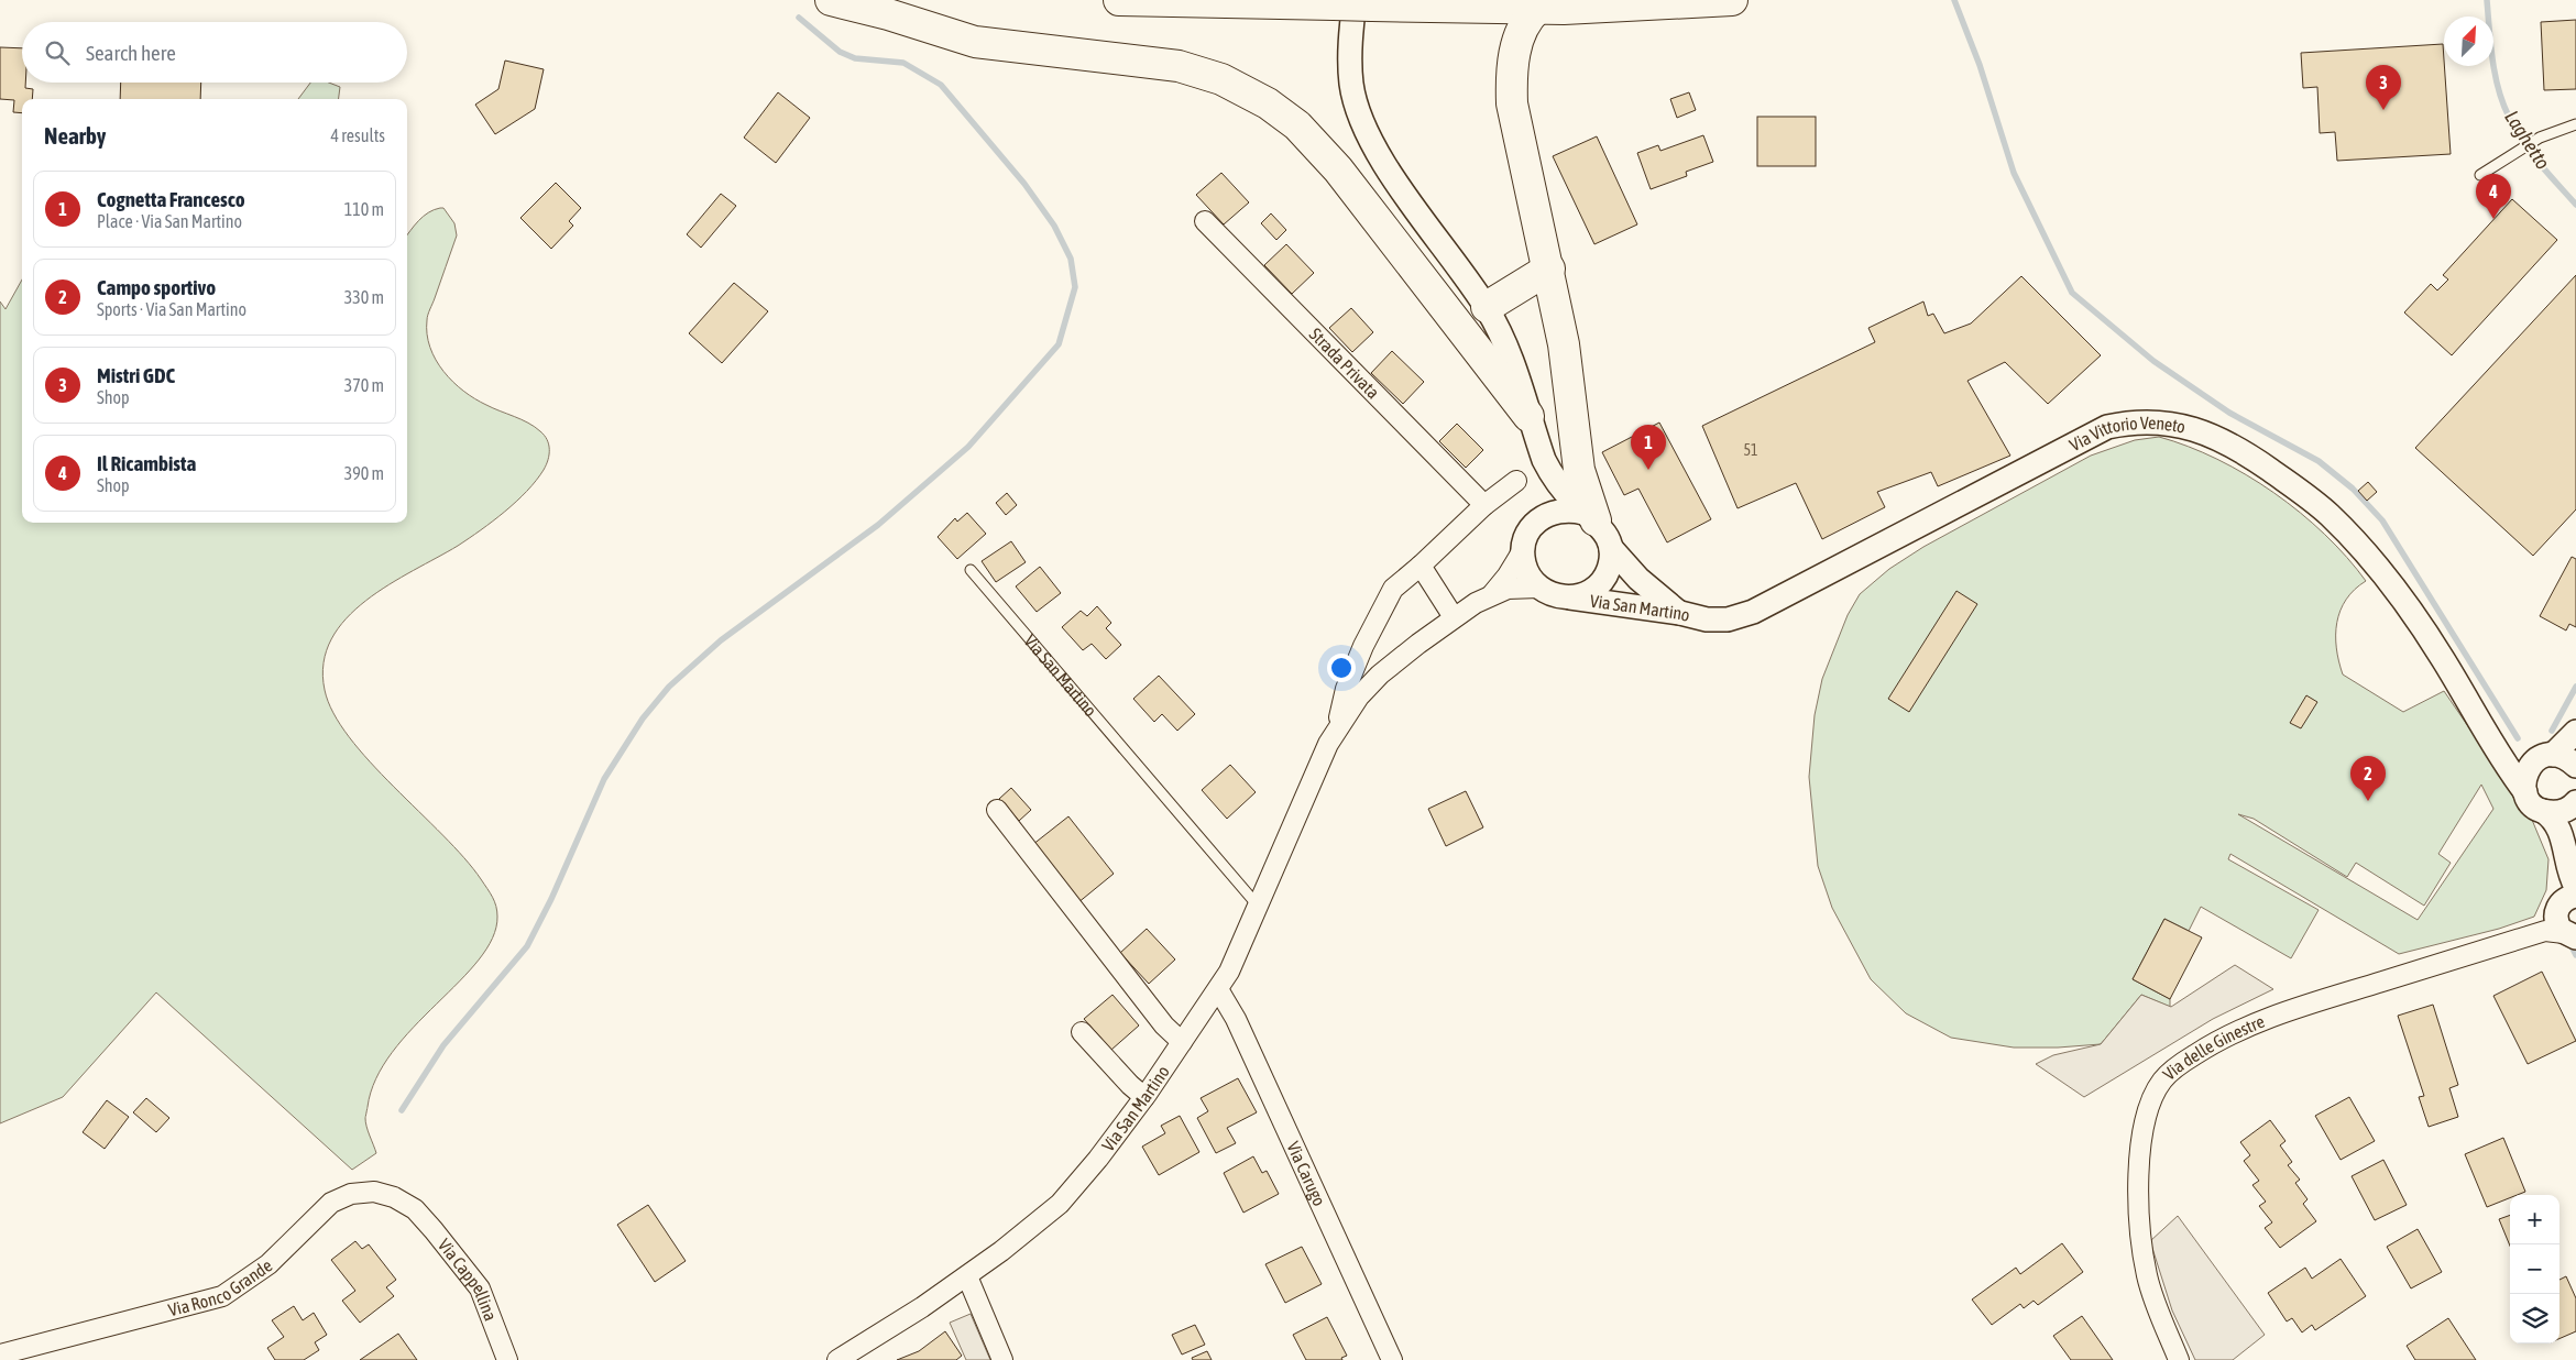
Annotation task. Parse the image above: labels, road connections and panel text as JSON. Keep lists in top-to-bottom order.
{
  "streets": {
    "street": [
      "Strada Privata",
      "Via Vittorio Veneto",
      "Via San Martino",
      "Via delle Ginestre",
      "Via Carugo",
      "Via Cappellina",
      "Via Ronco Grande"
    ]
  },
  "crossings": [
    ["Via Vittorio Veneto", "Via San Martino"],
    ["Via San Martino", "Via Carugo"],
    ["Via Cappellina", "Via Ronco Grande"]
  ],
  "water": ["Laghetto"],
  "house_numbers": ["51"],
  "north": "top right",
  "page": {
    "search": "Search here",
    "pins": [
      "3",
      "4",
      "1",
      "2"
    ],
    "heading": ["Nearby", "4 results"],
    "list": [
      {
        "mark": "1",
        "name": "Cognetta Francesco",
        "note": "Place · Via San Martino",
        "value": "110 m"
      },
      {
        "mark": "2",
        "name": "Campo sportivo",
        "note": "Sports · Via San Martino",
        "value": "330 m"
      },
      {
        "mark": "3",
        "name": "Mistri GDC",
        "note": "Shop",
        "value": "370 m"
      },
      {
        "mark": "4",
        "name": "Il Ricambista",
        "note": "Shop",
        "value": "390 m"
      }
    ],
    "map_buttons": ["+", "−"]
  }
}
